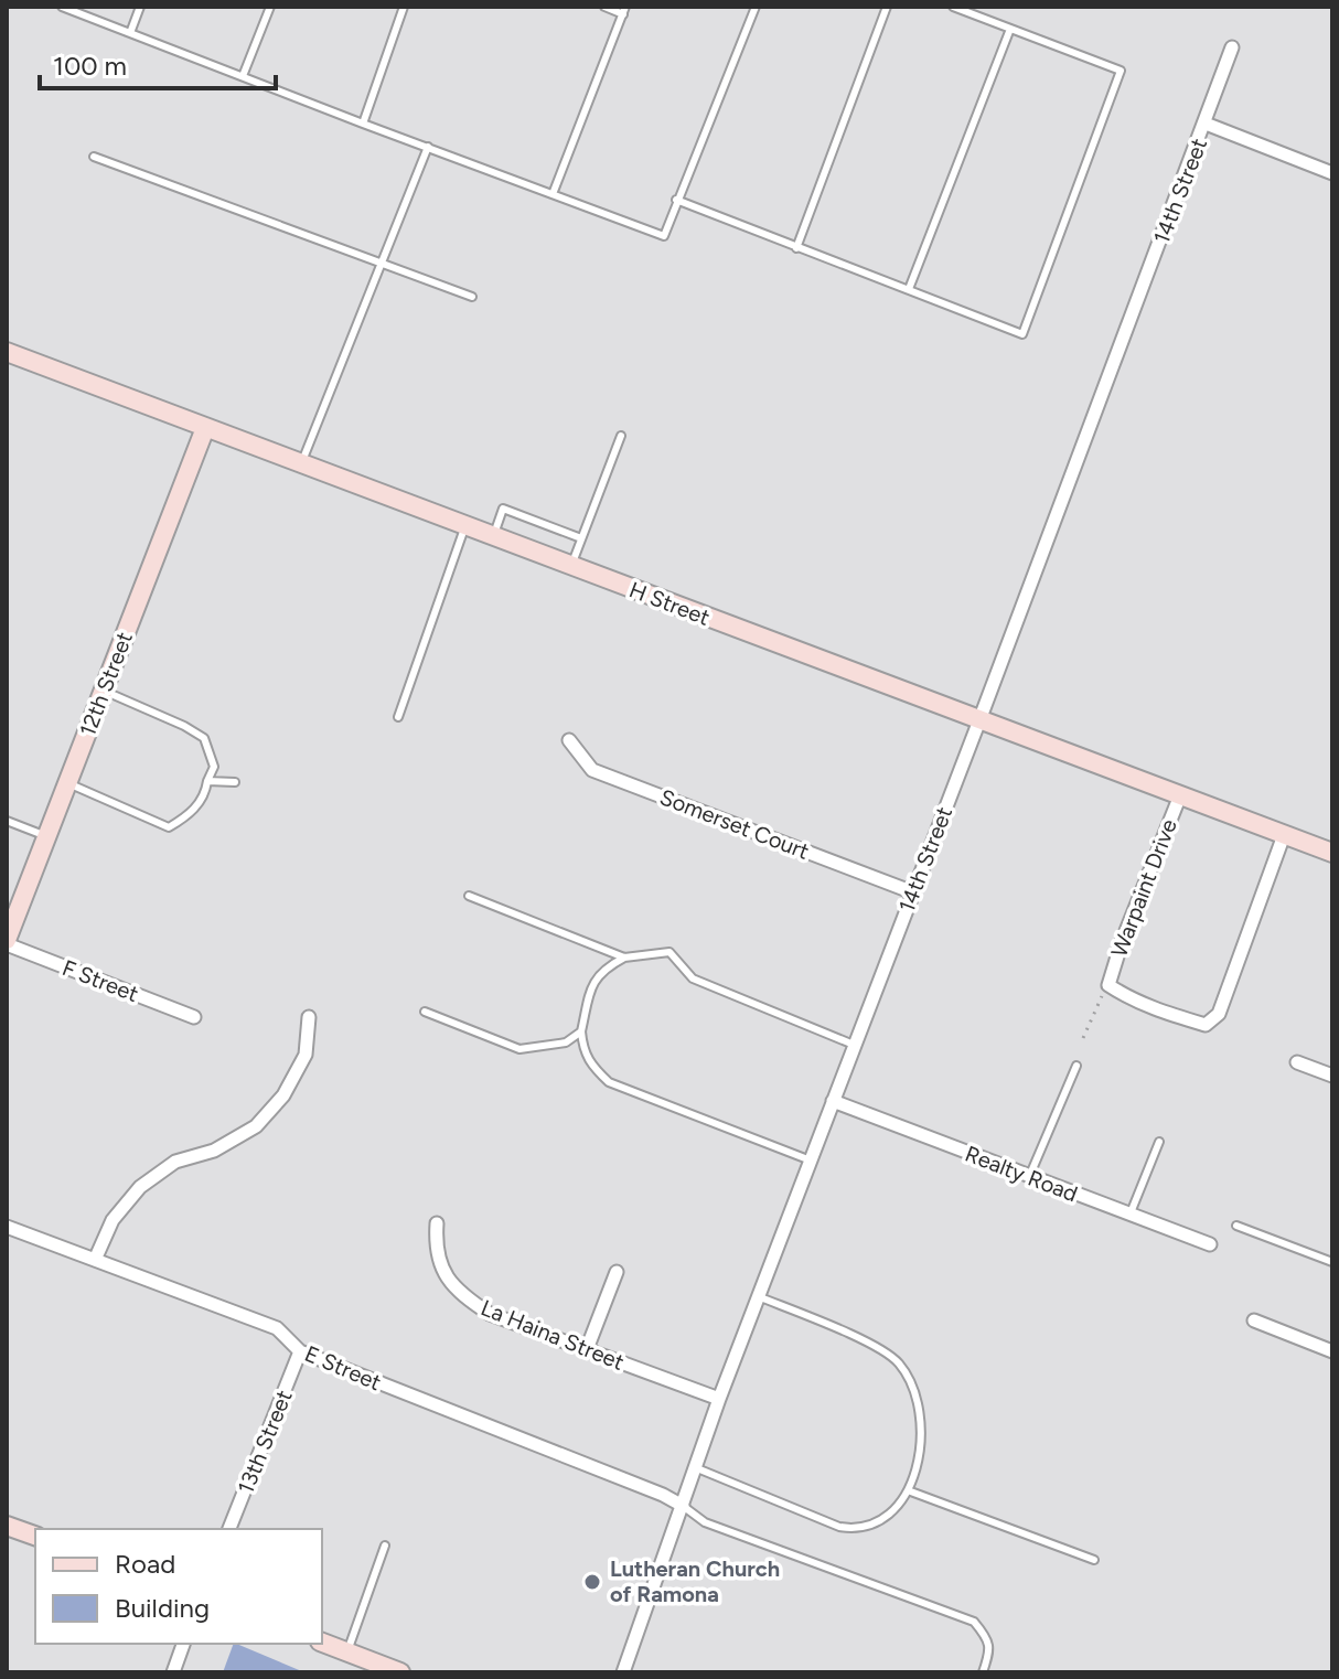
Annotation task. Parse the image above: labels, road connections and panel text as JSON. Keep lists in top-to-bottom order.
{
  "streets": {
    "street": [
      "14th Street",
      "H Street",
      "12th Street",
      "Somerset Court",
      "Warpaint Drive",
      "F Street",
      "Realty Road",
      "La Haina Street",
      "E Street",
      "13th Street"
    ]
  },
  "crossings": [
    ["14th Street", "H Street"],
    ["14th Street", "Somerset Court"],
    ["14th Street", "Realty Road"],
    ["14th Street", "La Haina Street"],
    ["14th Street", "E Street"],
    ["H Street", "12th Street"],
    ["H Street", "Warpaint Drive"],
    ["12th Street", "F Street"],
    ["E Street", "13th Street"]
  ],
  "places": ["Lutheran Church of Ramona"],
  "legend": ["Road", "Building"],
  "scale_bar": "100 m"
}
